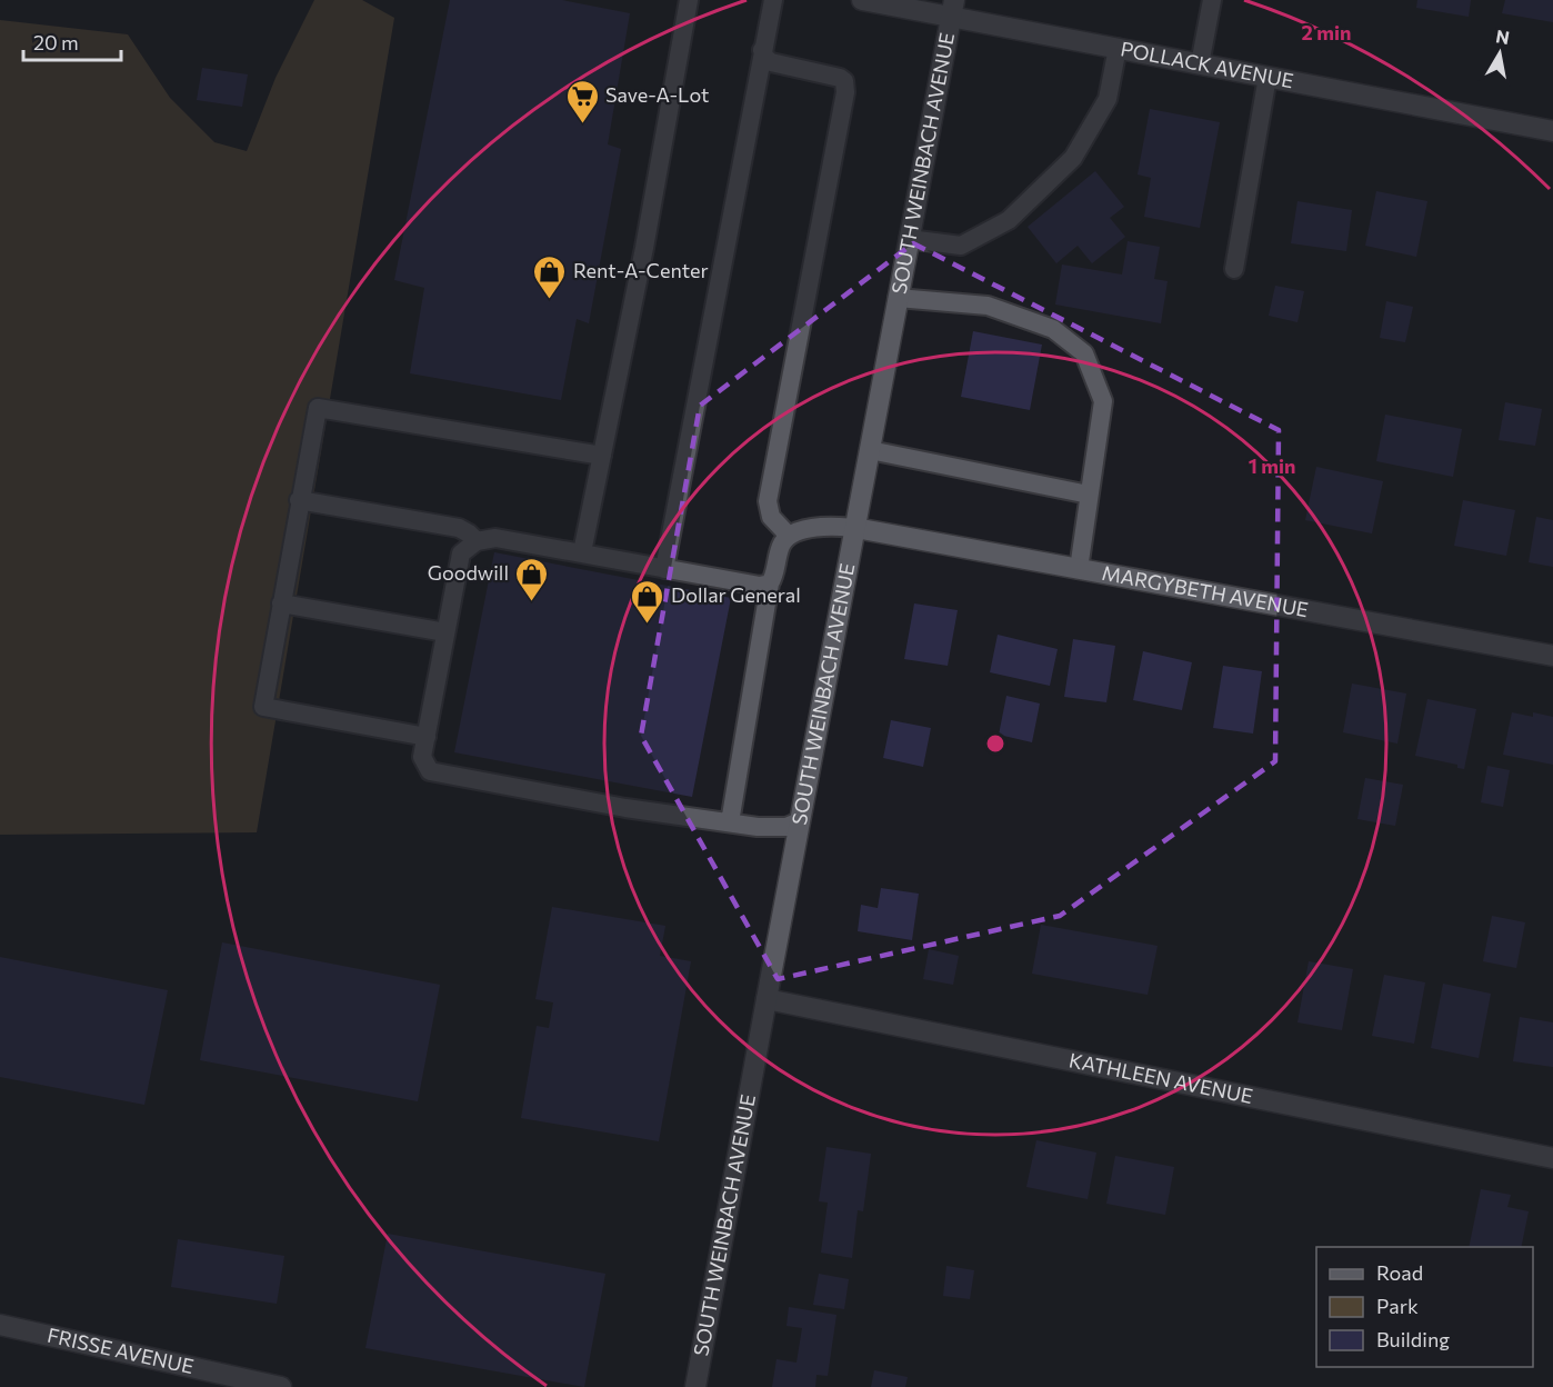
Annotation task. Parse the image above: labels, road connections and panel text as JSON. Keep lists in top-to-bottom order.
{
  "streets": {
    "street": [
      "POLLACK AVENUE",
      "SOUTH WEINBACH AVENUE",
      "MARGYBETH AVENUE",
      "KATHLEEN AVENUE",
      "FRISSE AVENUE"
    ]
  },
  "crossings": [
    ["POLLACK AVENUE", "SOUTH WEINBACH AVENUE"],
    ["SOUTH WEINBACH AVENUE", "MARGYBETH AVENUE"],
    ["SOUTH WEINBACH AVENUE", "KATHLEEN AVENUE"]
  ],
  "places": {
    "supermarket": ["Save-A-Lot"],
    "shop": ["Rent-A-Center", "Goodwill", "Dollar General"]
  },
  "legend": ["Road", "Park", "Building"],
  "scale_bar": "20 m",
  "north": "top",
  "rings": ["2 min", "1 min"]
}
